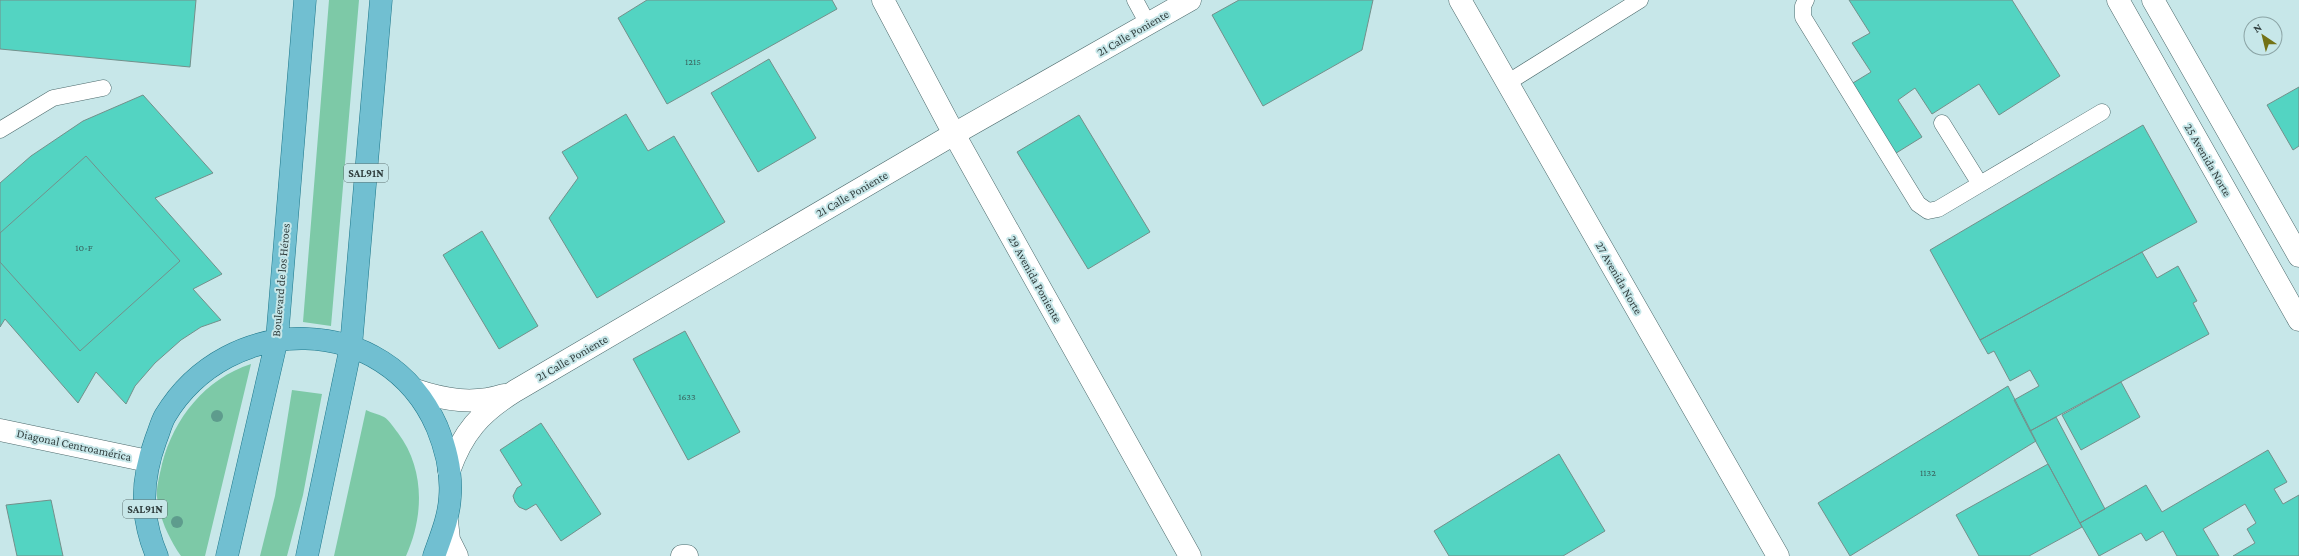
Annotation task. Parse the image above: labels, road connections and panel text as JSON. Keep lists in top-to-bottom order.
{
  "streets": {
    "main road": ["SAL91N", "Boulevard de los Héroes"],
    "street": [
      "21 Calle Poniente",
      "25 Avenida Norte",
      "27 Avenida Norte",
      "29 Avenida Poniente",
      "Diagonal Centroamérica"
    ]
  },
  "crossings": [
    ["21 Calle Poniente", "SAL91N"],
    ["21 Calle Poniente", "29 Avenida Poniente"],
    ["SAL91N", "Boulevard de los Héroes"],
    ["SAL91N", "Diagonal Centroamérica"]
  ],
  "house_numbers": [
    "1215",
    "10-F",
    "1633",
    "1132"
  ],
  "north": "top left"
}
